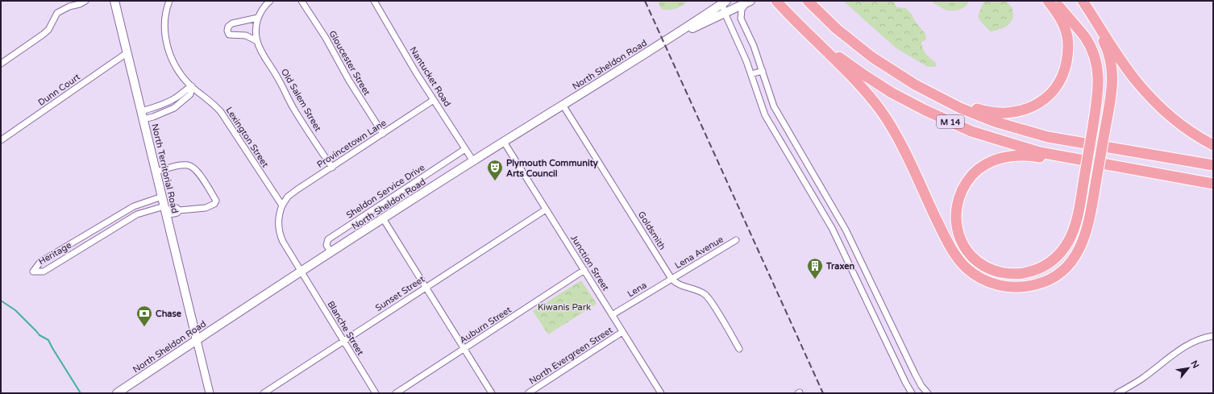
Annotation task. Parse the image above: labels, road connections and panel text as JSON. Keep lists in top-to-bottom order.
{
  "streets": {
    "highway": ["M 14"],
    "main road": ["North Sheldon Road", "North Territorial Road"],
    "street": [
      "Gloucester Street",
      "Nantucket Road",
      "Dunn Court",
      "Old Salem Street",
      "Lexington Street",
      "Provincetown Lane",
      "Sheldon Service Drive",
      "Goldsmith",
      "Lena Avenue",
      "Heritage",
      "Junction Street",
      "Lena",
      "Sunset Street",
      "Auburn Street",
      "Blanche Street",
      "North Evergreen Street"
    ]
  },
  "crossings": [
    ["Gloucester Street", "Provincetown Lane"],
    ["North Sheldon Road", "Nantucket Road"],
    ["North Sheldon Road", "North Territorial Road"],
    ["North Sheldon Road", "Sheldon Service Drive"],
    ["North Sheldon Road", "Goldsmith"],
    ["North Sheldon Road", "Junction Street"],
    ["North Sheldon Road", "Blanche Street"],
    ["Nantucket Road", "Provincetown Lane"],
    ["Nantucket Road", "Sheldon Service Drive"],
    ["Dunn Court", "North Territorial Road"],
    ["Old Salem Street", "Provincetown Lane"],
    ["Lexington Street", "Provincetown Lane"],
    ["North Territorial Road", "Heritage"],
    ["Goldsmith", "Lena Avenue"],
    ["Goldsmith", "Lena"],
    ["Lena Avenue", "Lena"],
    ["Junction Street", "Lena"],
    ["Junction Street", "Sunset Street"],
    ["Junction Street", "Auburn Street"],
    ["Junction Street", "North Evergreen Street"],
    ["Sunset Street", "Blanche Street"]
  ],
  "parks": ["Kiwanis Park"],
  "places": {
    "theatre": ["Plymouth Community Arts Council"],
    "building": ["Traxen"],
    "bank": ["Chase"]
  },
  "north": "top right"
}
